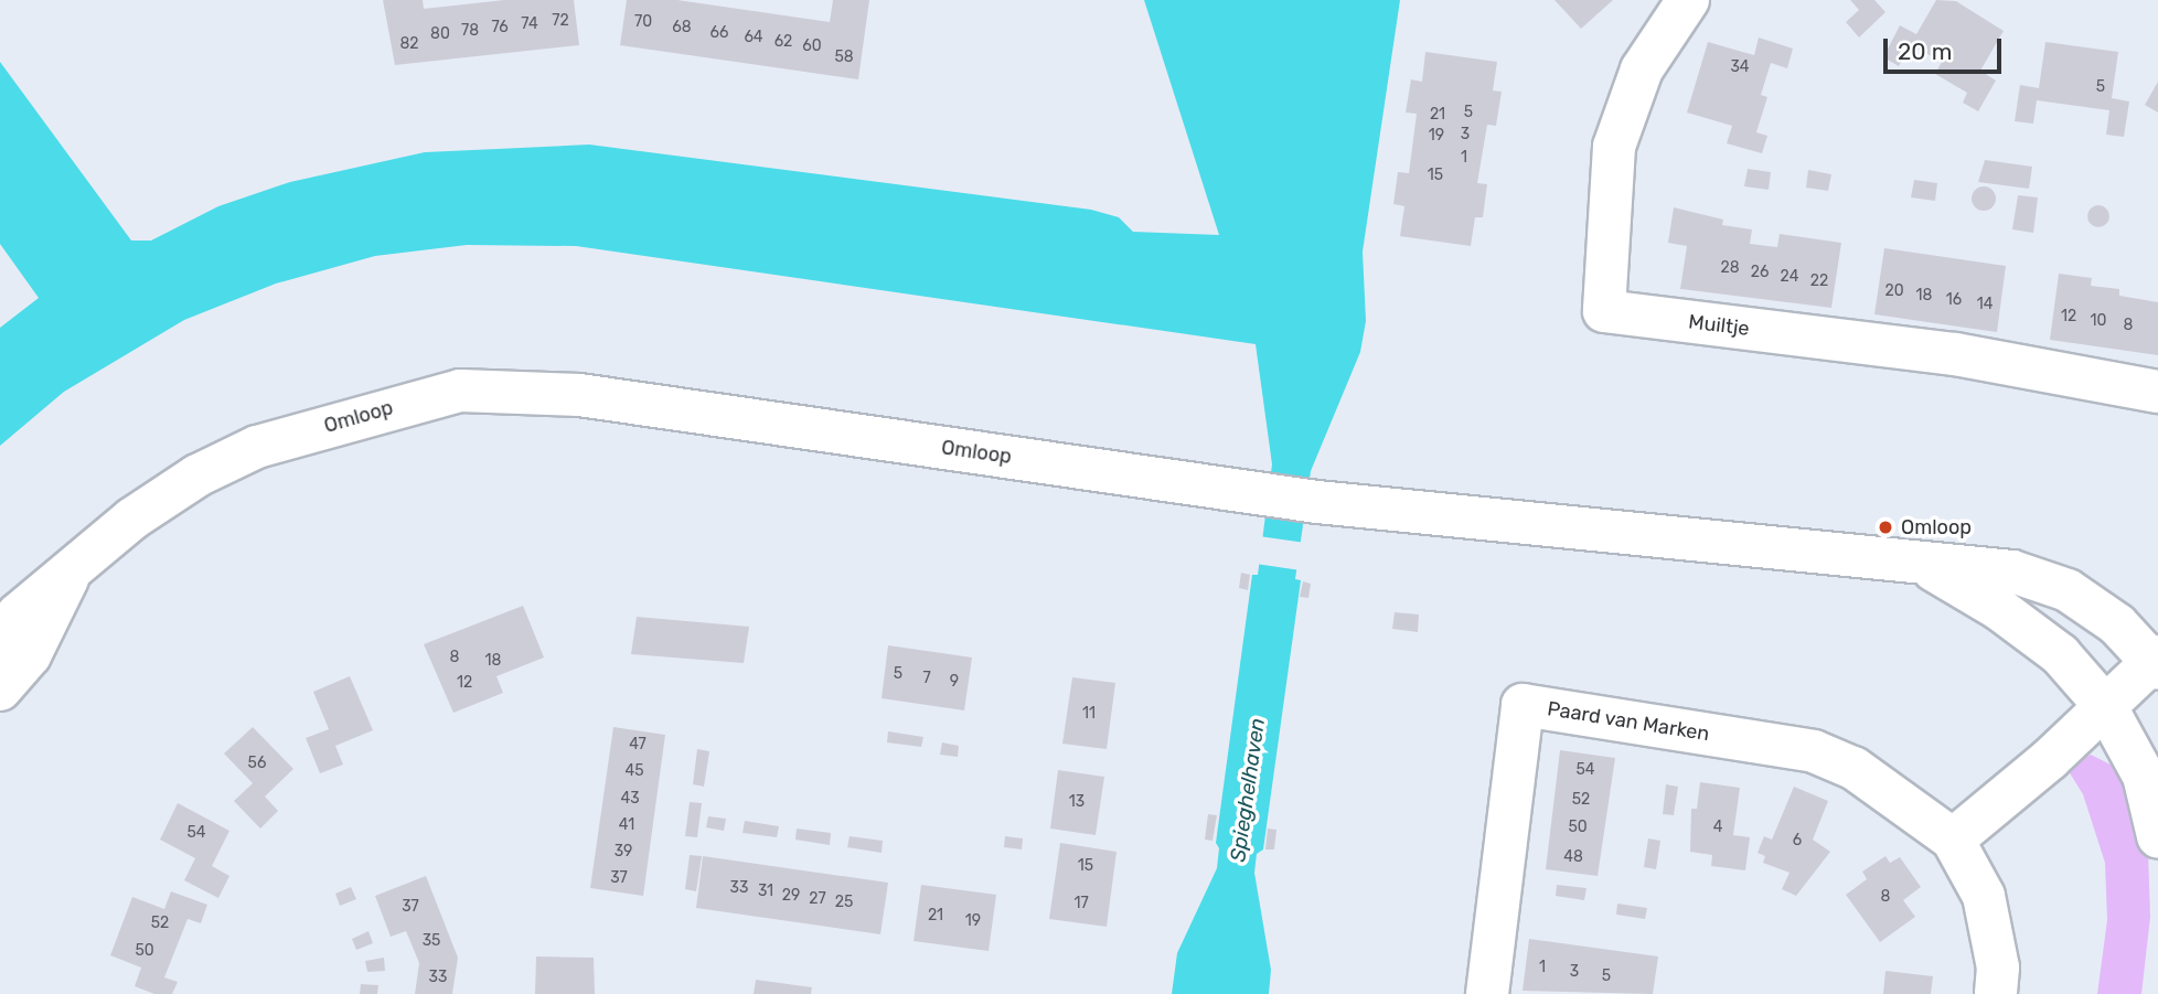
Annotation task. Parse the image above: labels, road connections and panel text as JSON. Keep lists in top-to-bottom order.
{
  "streets": {
    "main road": ["Muiltje", "Omloop", "Paard van Marken"]
  },
  "water": ["Spieghelhaven"],
  "places": ["Omloop"],
  "house_numbers": [
    "72",
    "70",
    "74",
    "76",
    "68",
    "78",
    "66",
    "80",
    "64",
    "62",
    "82",
    "60",
    "58",
    "34",
    "5",
    "5",
    "21",
    "3",
    "19",
    "1",
    "15",
    "28",
    "26",
    "24",
    "22",
    "20",
    "18",
    "16",
    "14",
    "12",
    "10",
    "8",
    "8",
    "18",
    "5",
    "7",
    "9",
    "12",
    "11",
    "47",
    "56",
    "54",
    "45",
    "43",
    "52",
    "13",
    "41",
    "50",
    "4",
    "54",
    "6",
    "39",
    "48",
    "15",
    "37",
    "33",
    "31",
    "29",
    "8",
    "27",
    "25",
    "17",
    "37",
    "21",
    "19",
    "52",
    "35",
    "50",
    "1",
    "3",
    "5",
    "33"
  ],
  "scale_bar": "20 m"
}
